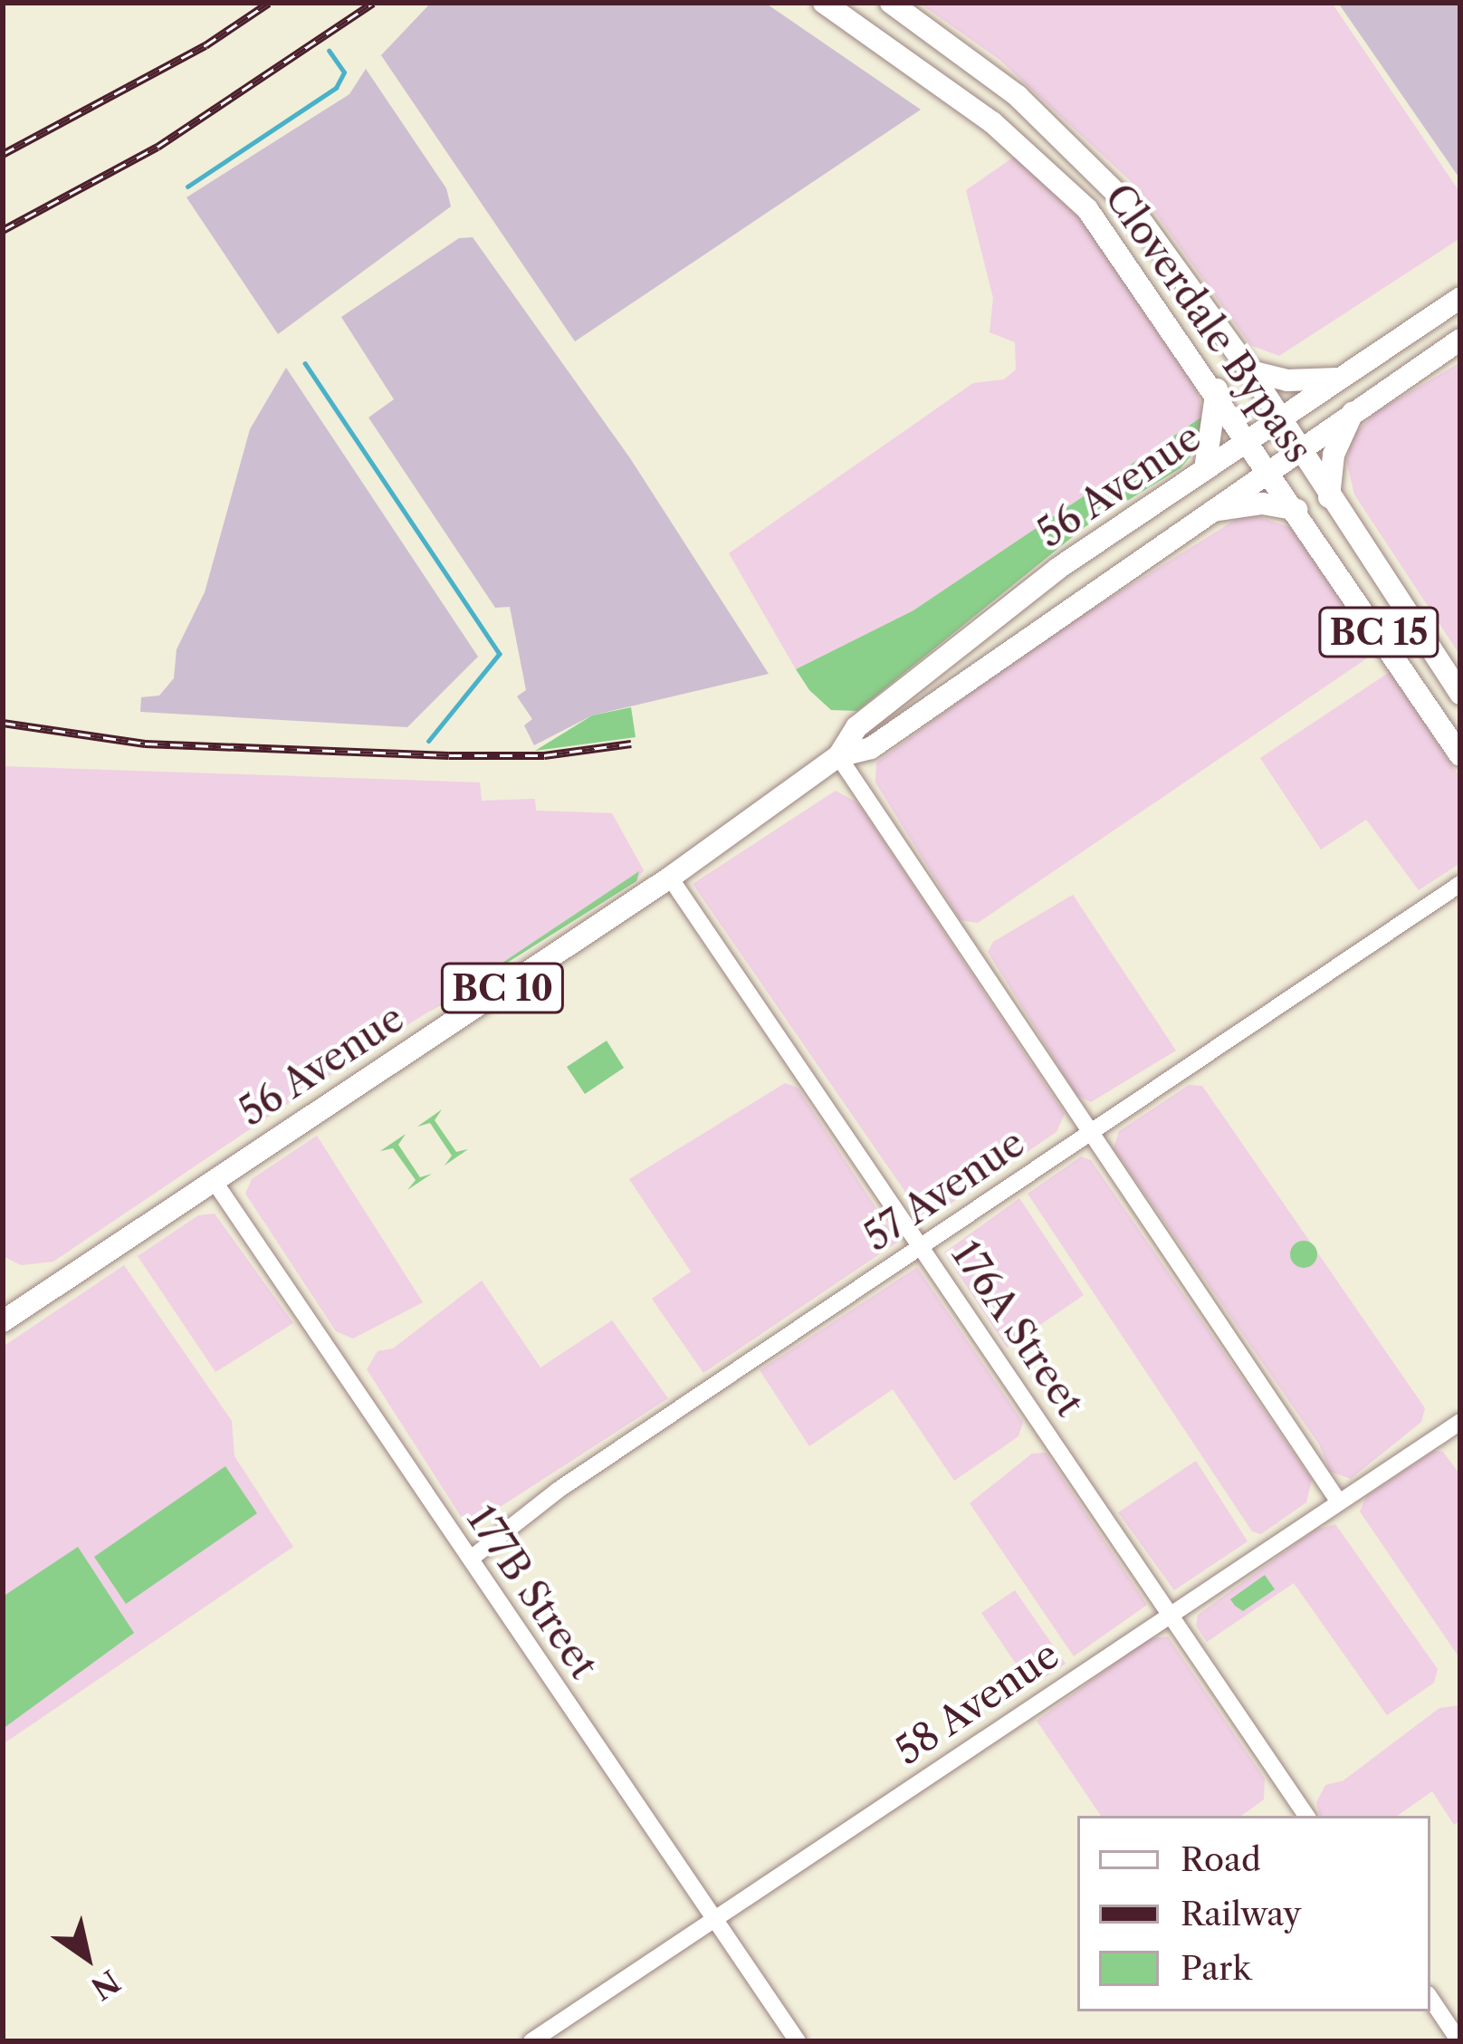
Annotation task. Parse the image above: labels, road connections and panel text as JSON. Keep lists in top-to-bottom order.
{
  "streets": {
    "highway": [
      "Cloverdale Bypass",
      "56 Avenue",
      "BC 15",
      "BC 10"
    ],
    "street": [
      "57 Avenue",
      "176A Street",
      "177B Street",
      "58 Avenue"
    ]
  },
  "crossings": [
    ["Cloverdale Bypass", "56 Avenue"],
    ["56 Avenue", "176A Street"],
    ["56 Avenue", "177B Street"],
    ["57 Avenue", "176A Street"],
    ["57 Avenue", "177B Street"],
    ["176A Street", "58 Avenue"],
    ["177B Street", "58 Avenue"]
  ],
  "legend": ["Road", "Railway", "Park"],
  "north": "bottom right"
}
